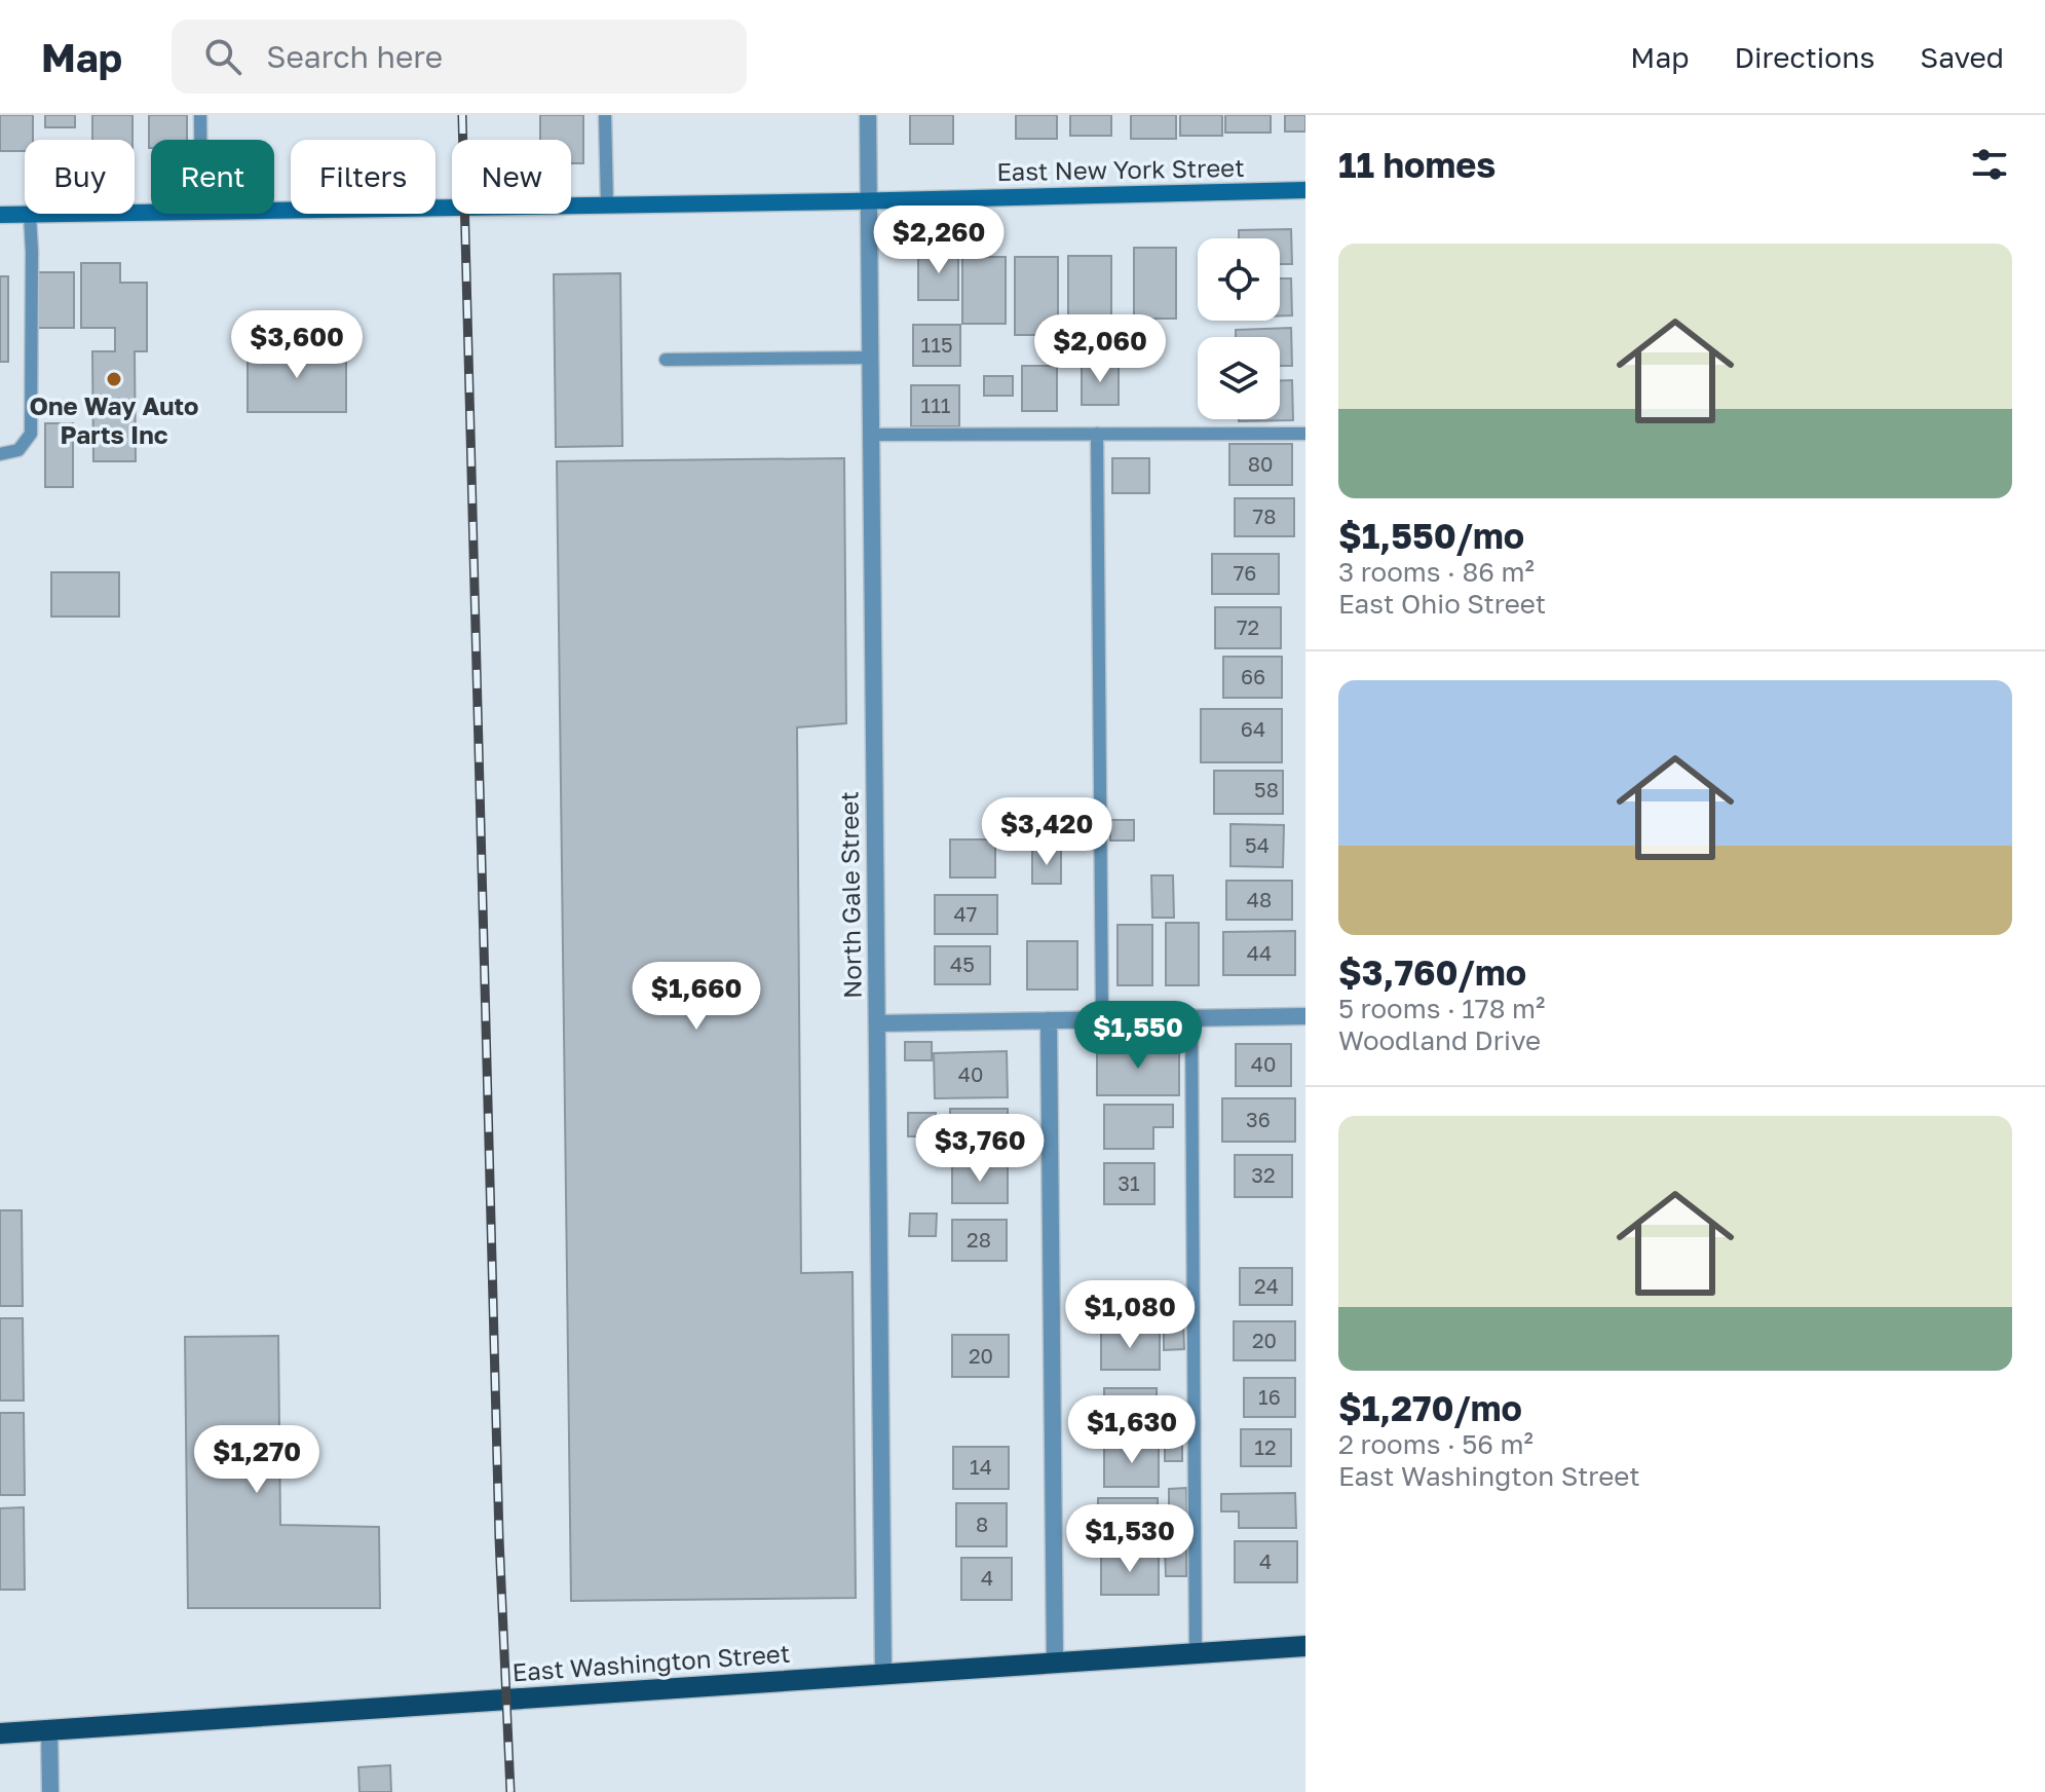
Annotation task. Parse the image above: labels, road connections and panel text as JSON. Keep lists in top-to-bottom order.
{
  "streets": {
    "main road": ["East New York Street", "East Washington Street"],
    "street": ["North Gale Street"]
  },
  "crossings": [
    ["East New York Street", "North Gale Street"],
    ["North Gale Street", "East Washington Street"]
  ],
  "places": ["One Way Auto Parts Inc"],
  "house_numbers": [
    "115",
    "111",
    "80",
    "78",
    "76",
    "72",
    "66",
    "64",
    "58",
    "54",
    "48",
    "47",
    "44",
    "45",
    "40",
    "40",
    "36",
    "32",
    "31",
    "28",
    "24",
    "20",
    "20",
    "16",
    "12",
    "14",
    "8",
    "4",
    "4"
  ],
  "page": {
    "header": "Map",
    "search": "Search here",
    "nav": ["Map", "Directions", "Saved"],
    "heading": "11 homes",
    "chip": [
      "Buy",
      "Rent",
      "Filters",
      "New"
    ],
    "price": [
      "$2,260",
      "$3,600",
      "$2,060",
      "$3,420",
      "$1,660",
      "$1,550",
      "$3,760",
      "$1,080",
      "$1,630",
      "$1,270",
      "$1,530"
    ],
    "list": [
      {
        "name": "$1,550/mo",
        "note": "3 rooms · 86 m² · East Ohio Street"
      },
      {
        "name": "$3,760/mo",
        "note": "5 rooms · 178 m² · Woodland Drive"
      },
      {
        "name": "$1,270/mo",
        "note": "2 rooms · 56 m² · East Washington Street"
      }
    ]
  }
}
